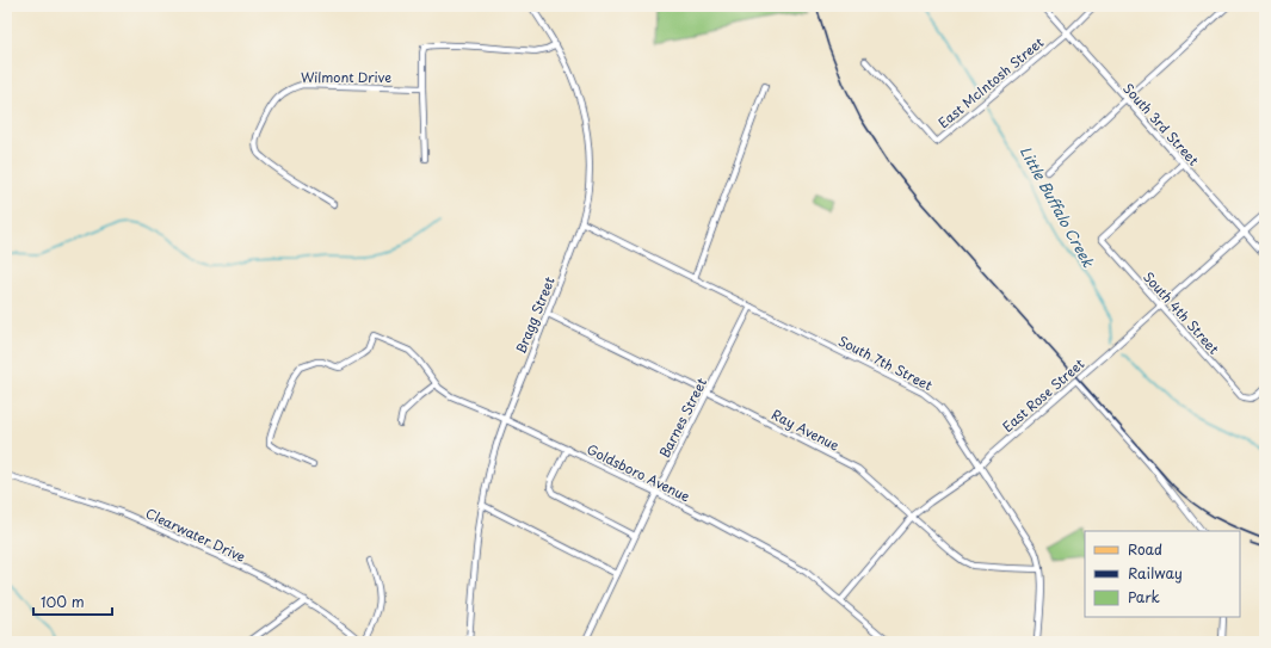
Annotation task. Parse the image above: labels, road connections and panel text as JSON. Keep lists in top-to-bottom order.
{
  "streets": {
    "street": [
      "Wilmont Drive",
      "East McIntosh Street",
      "South 3rd Street",
      "South 4th Street",
      "Bragg Street",
      "South 7th Street",
      "East Rose Street",
      "Barnes Street",
      "Ray Avenue",
      "Goldsboro Avenue",
      "Clearwater Drive"
    ]
  },
  "crossings": [
    ["East McIntosh Street", "South 3rd Street"],
    ["South 3rd Street", "South 4th Street"],
    ["South 3rd Street", "East Rose Street"],
    ["South 4th Street", "East Rose Street"],
    ["Bragg Street", "South 7th Street"],
    ["Bragg Street", "Ray Avenue"],
    ["Bragg Street", "Goldsboro Avenue"],
    ["South 7th Street", "East Rose Street"],
    ["South 7th Street", "Barnes Street"],
    ["South 7th Street", "Ray Avenue"],
    ["East Rose Street", "Ray Avenue"],
    ["East Rose Street", "Goldsboro Avenue"],
    ["Barnes Street", "Ray Avenue"],
    ["Barnes Street", "Goldsboro Avenue"]
  ],
  "water": ["Little Buffalo Creek"],
  "legend": ["Road", "Railway", "Park"],
  "scale_bar": "100 m"
}
